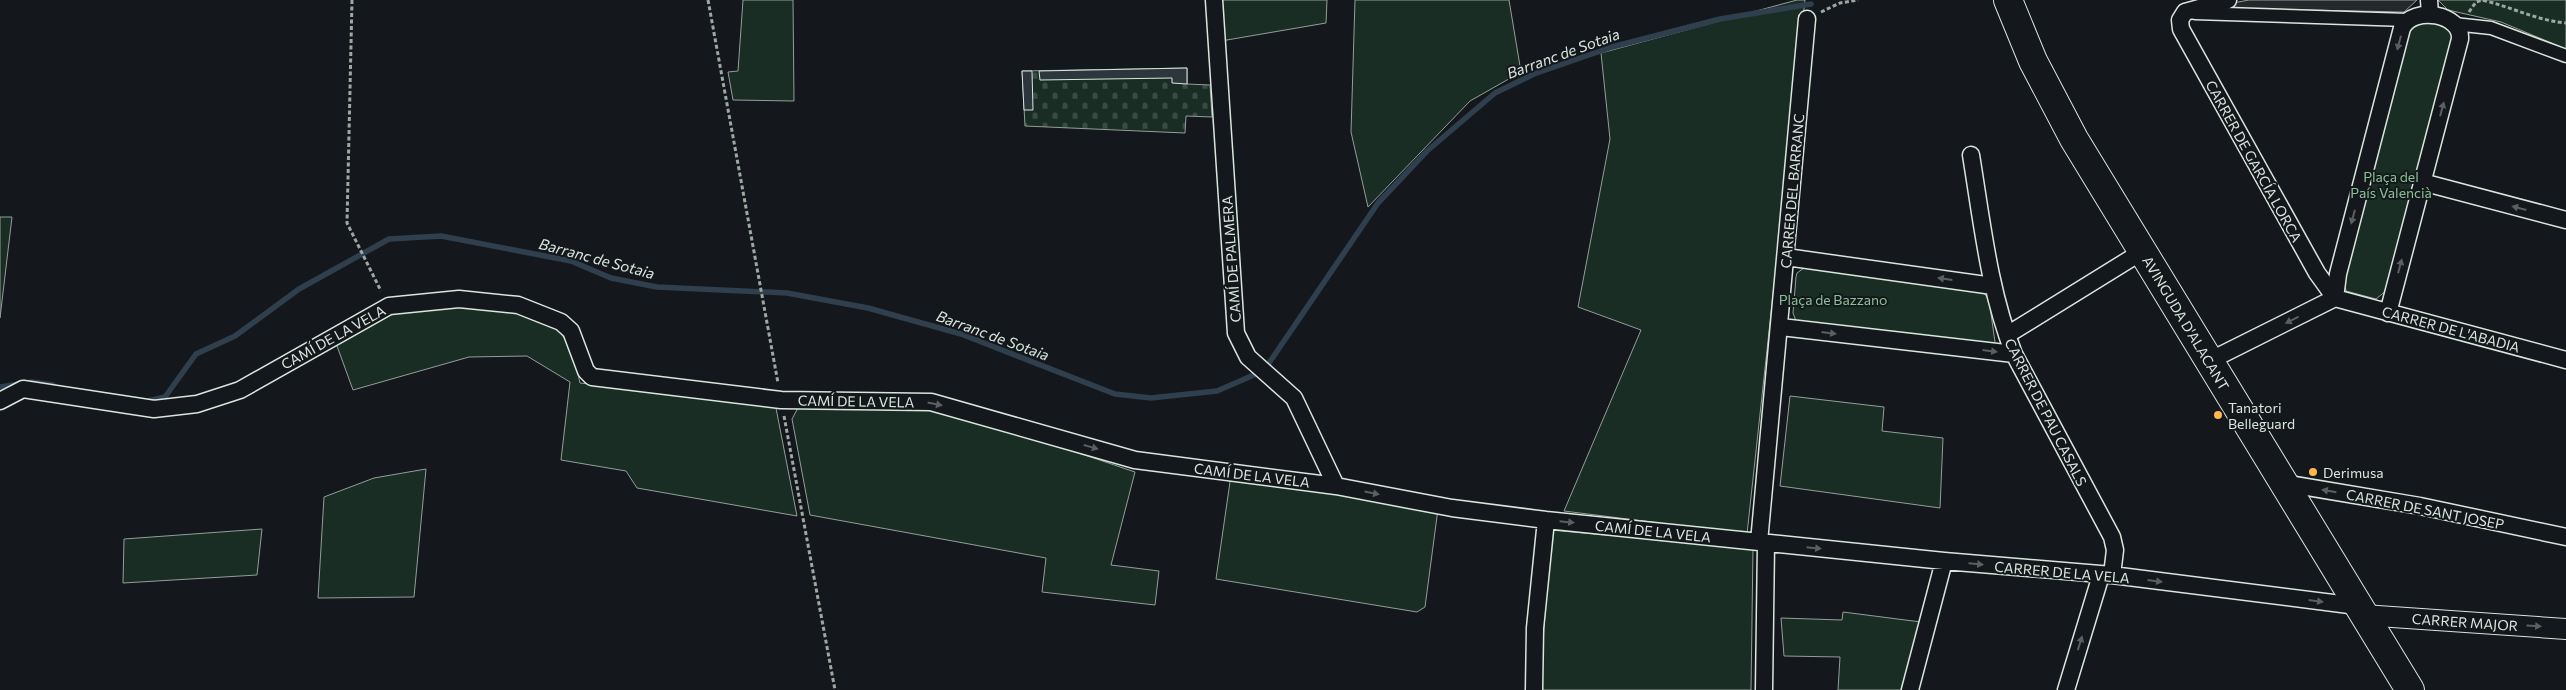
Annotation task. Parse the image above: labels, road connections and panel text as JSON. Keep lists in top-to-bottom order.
{
  "streets": {
    "highway": ["AVINGUDA D'ALACANT"],
    "street": [
      "CARRER DE GARCÍA LORCA",
      "CARRER DEL BARRANC",
      "CAMÍ DE PALMERA",
      "CARRER DE L'ABADIA",
      "CAMÍ DE LA VELA",
      "CARRER DE PAU CASALS",
      "CARRER DE SANT JOSEP",
      "CARRER DE LA VELA",
      "CARRER MAJOR"
    ]
  },
  "crossings": [
    ["CARRER DE GARCÍA LORCA", "CARRER DE L'ABADIA"],
    ["CARRER DEL BARRANC", "CAMÍ DE LA VELA"],
    ["CARRER DEL BARRANC", "CARRER DE LA VELA"],
    ["CAMÍ DE PALMERA", "CAMÍ DE LA VELA"],
    ["AVINGUDA D'ALACANT", "CARRER DE SANT JOSEP"],
    ["AVINGUDA D'ALACANT", "CARRER DE LA VELA"],
    ["AVINGUDA D'ALACANT", "CARRER MAJOR"],
    ["CAMÍ DE LA VELA", "CARRER DE LA VELA"],
    ["CARRER DE PAU CASALS", "CARRER DE LA VELA"],
    ["CARRER DE LA VELA", "CARRER MAJOR"]
  ],
  "one_way": [
    "CAMÍ DE LA VELA",
    "CARRER DE SANT JOSEP",
    "CARRER DE LA VELA",
    "CARRER MAJOR"
  ],
  "water": ["Barranc de Sotaia"],
  "parks": ["Plaça del País Valencià", "Plaça de Bazzano"],
  "places": ["Tanatori Belleguard", "Derimusa"]
}
